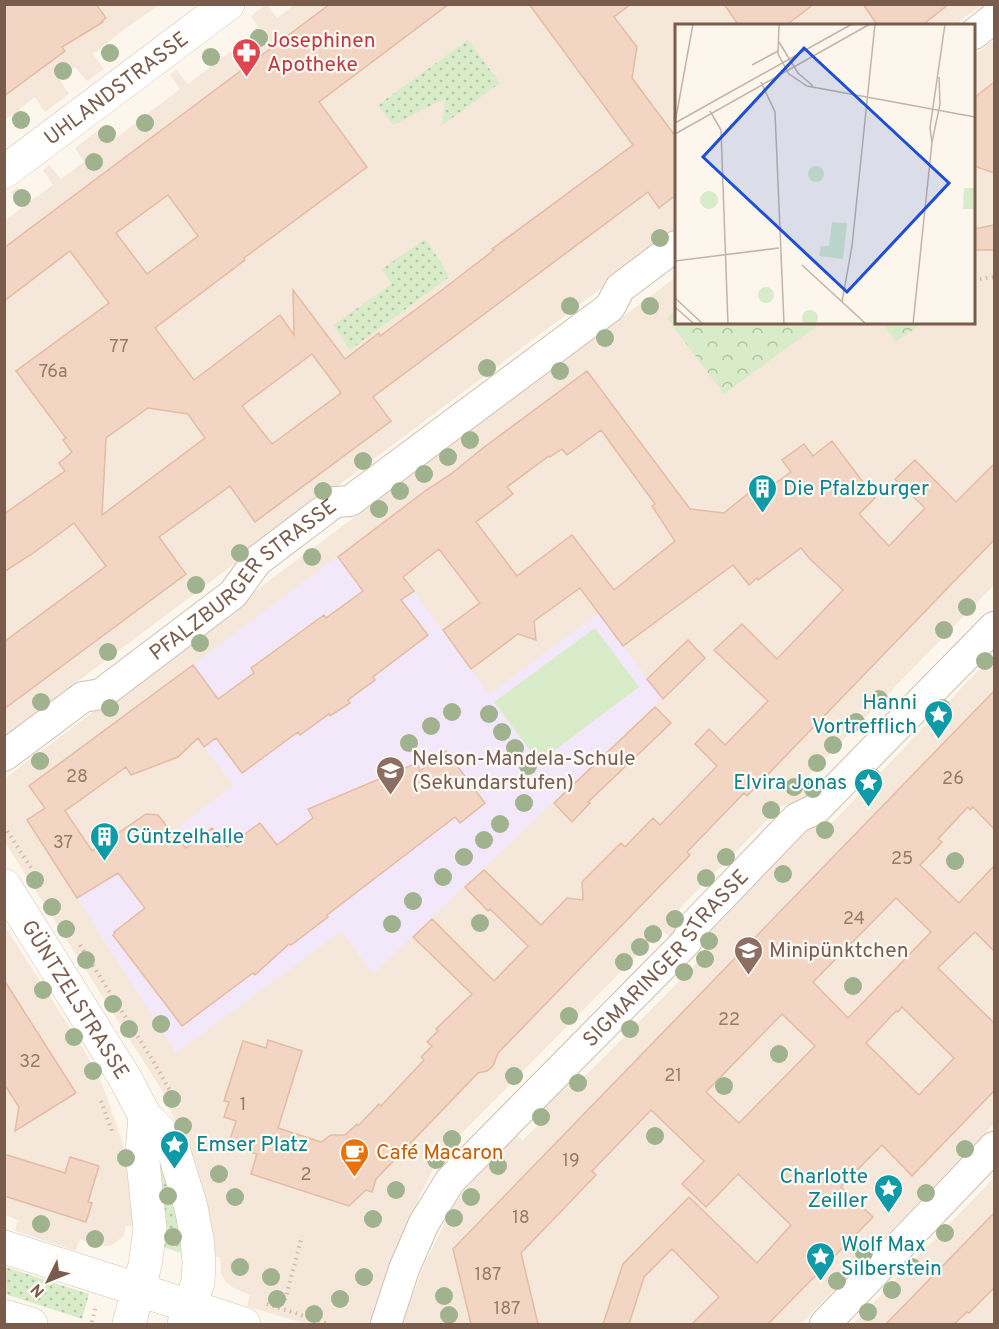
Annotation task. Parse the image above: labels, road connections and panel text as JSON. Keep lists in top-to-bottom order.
{
  "streets": {
    "street": [
      "UHLANDSTRASSE",
      "PFALZBURGER STRASSE",
      "SIGMARINGER STRASSE",
      "GÜNTZELSTRASSE"
    ]
  },
  "places": {
    "pharmacy": ["Josephinen Apotheke"],
    "building": ["Die Pfalzburger", "Güntzelhalle"],
    "place": [
      "Hanni Vortrefflich",
      "Elvira Jonas",
      "Emser Platz",
      "Charlotte Zeiller",
      "Wolf Max Silberstein"
    ],
    "school or university": ["Nelson-Mandela-Schule (Sekundarstufen)", "Minipünktchen"],
    "cafe": ["Café Macaron"]
  },
  "house_numbers": [
    "77",
    "76a",
    "28",
    "26",
    "37",
    "25",
    "24",
    "22",
    "32",
    "21",
    "1",
    "19",
    "2",
    "18",
    "187",
    "187"
  ],
  "north": "bottom left"
}
